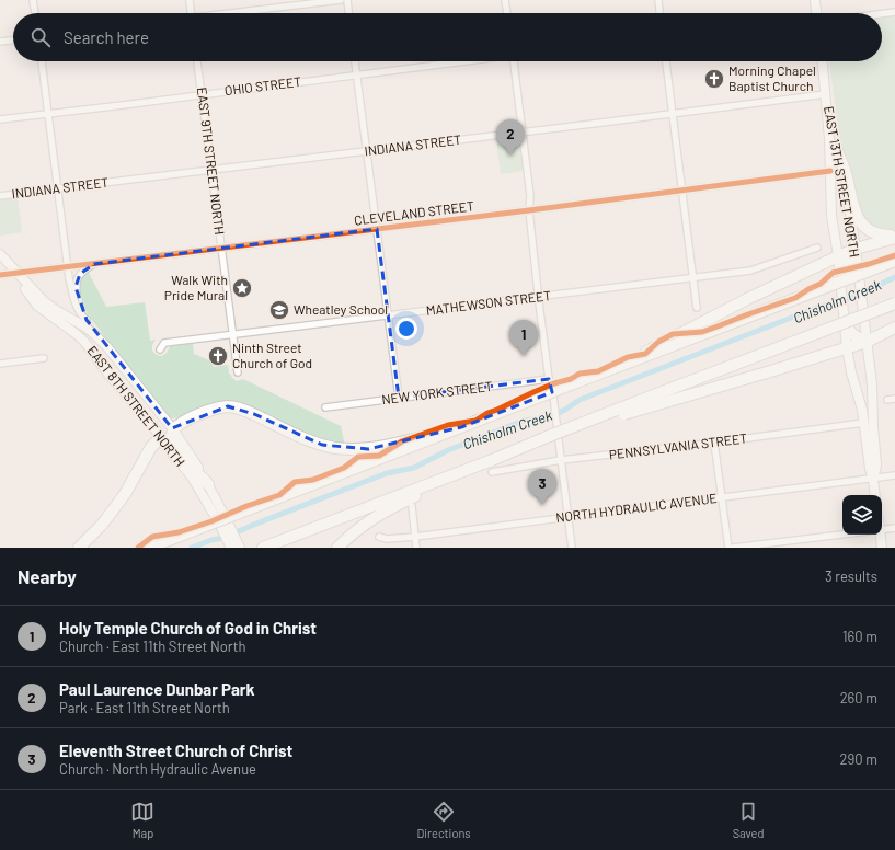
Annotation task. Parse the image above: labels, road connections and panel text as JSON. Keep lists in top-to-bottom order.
{
  "streets": {
    "main road": ["EAST 13TH STREET NORTH", "EAST 8TH STREET NORTH"],
    "street": [
      "OHIO STREET",
      "INDIANA STREET",
      "EAST 9TH STREET NORTH",
      "CLEVELAND STREET",
      "MATHEWSON STREET",
      "NEW YORK STREET",
      "PENNSYLVANIA STREET",
      "NORTH HYDRAULIC AVENUE"
    ]
  },
  "crossings": [
    ["OHIO STREET", "EAST 9TH STREET NORTH"],
    ["OHIO STREET", "EAST 8TH STREET NORTH"],
    ["INDIANA STREET", "EAST 9TH STREET NORTH"],
    ["INDIANA STREET", "EAST 13TH STREET NORTH"],
    ["INDIANA STREET", "EAST 8TH STREET NORTH"],
    ["EAST 9TH STREET NORTH", "CLEVELAND STREET"],
    ["EAST 9TH STREET NORTH", "MATHEWSON STREET"],
    ["EAST 13TH STREET NORTH", "CLEVELAND STREET"],
    ["EAST 13TH STREET NORTH", "PENNSYLVANIA STREET"],
    ["EAST 13TH STREET NORTH", "NORTH HYDRAULIC AVENUE"],
    ["CLEVELAND STREET", "EAST 8TH STREET NORTH"]
  ],
  "water": ["Chisholm Creek"],
  "places": {
    "church": ["Morning Chapel Baptist Church", "Ninth Street Church of God"],
    "place": ["Walk With Pride Mural"],
    "school or university": ["Wheatley School"]
  },
  "page": {
    "search": "Search here",
    "pins": ["2", "1", "3"],
    "heading": ["Nearby", "3 results"],
    "list": [
      {
        "mark": "1",
        "name": "Holy Temple Church of God in Christ",
        "note": "Church · East 11th Street North",
        "value": "160 m"
      },
      {
        "mark": "2",
        "name": "Paul Laurence Dunbar Park",
        "note": "Park · East 11th Street North",
        "value": "260 m"
      },
      {
        "mark": "3",
        "name": "Eleventh Street Church of Christ",
        "note": "Church · North Hydraulic Avenue",
        "value": "290 m"
      }
    ],
    "nav": ["Map", "Directions", "Saved"]
  }
}
